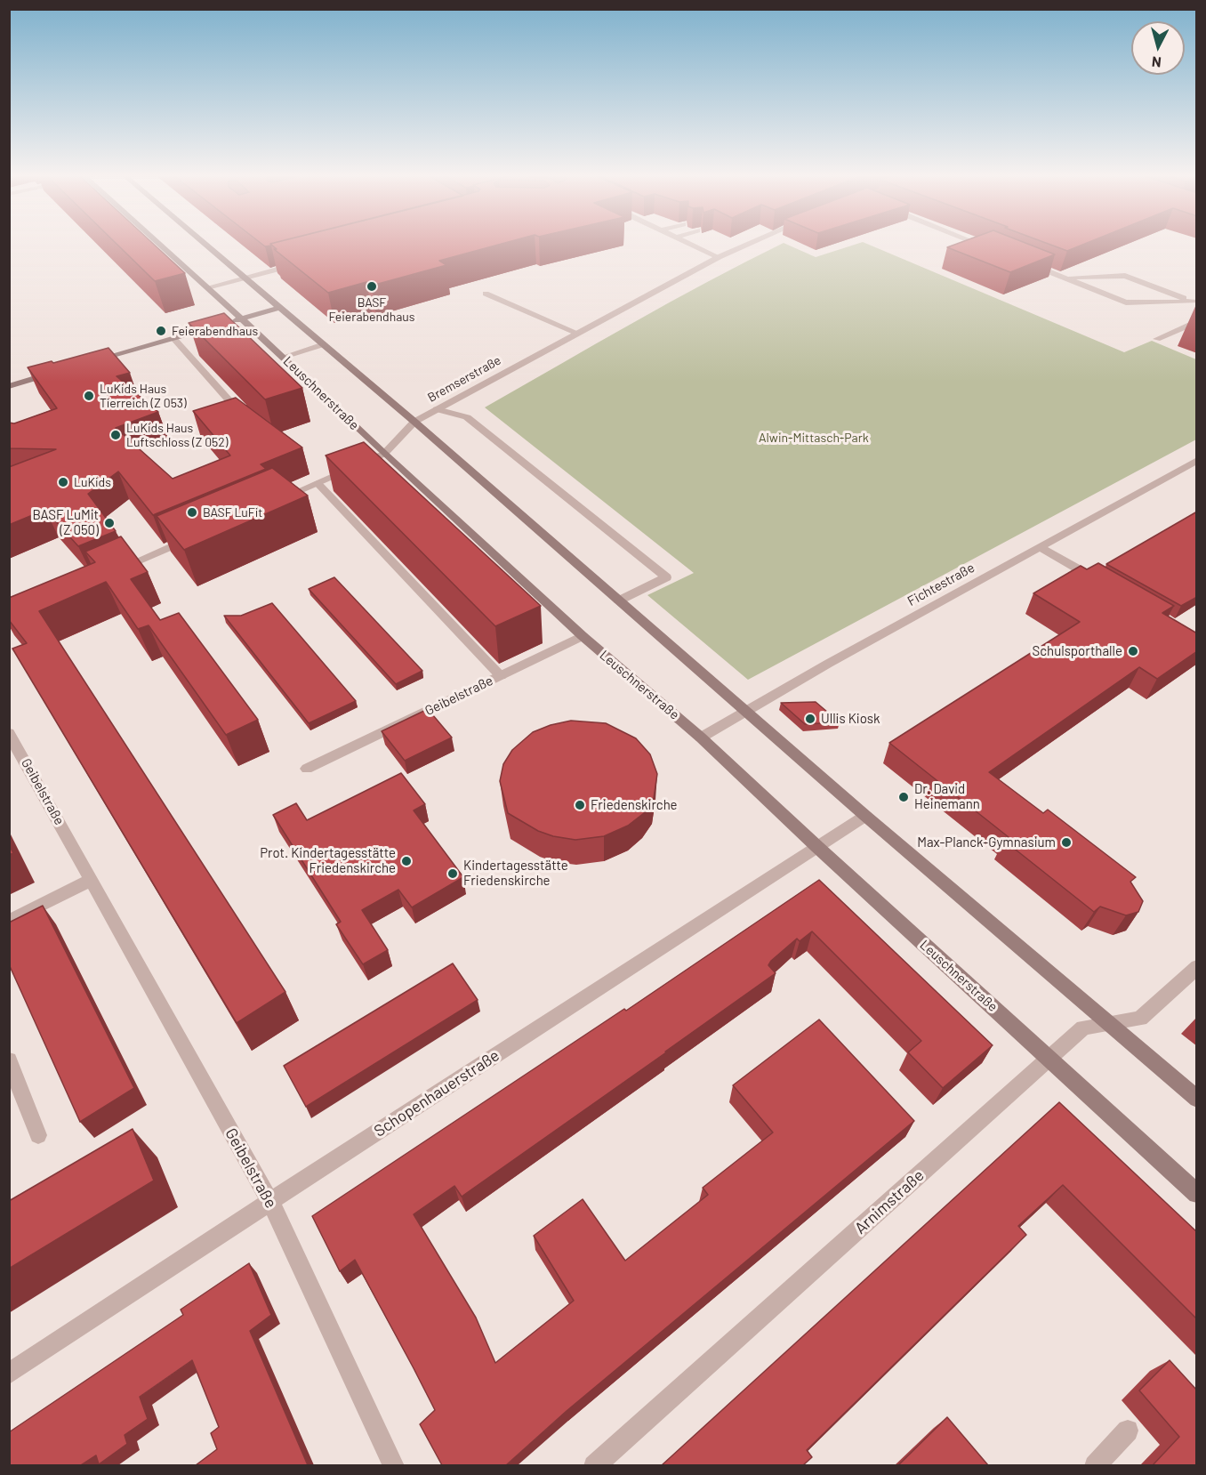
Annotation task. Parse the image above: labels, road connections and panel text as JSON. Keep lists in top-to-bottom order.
{
  "streets": {
    "street": [
      "Bremserstraße",
      "Leuschnerstraße",
      "Fichtestraße",
      "Geibelstraße",
      "Schopenhauerstraße",
      "Arnimstraße"
    ]
  },
  "crossings": [
    ["Bremserstraße", "Leuschnerstraße"],
    ["Leuschnerstraße", "Fichtestraße"],
    ["Leuschnerstraße", "Geibelstraße"],
    ["Leuschnerstraße", "Schopenhauerstraße"],
    ["Leuschnerstraße", "Arnimstraße"],
    ["Geibelstraße", "Schopenhauerstraße"]
  ],
  "parks": ["Alwin-Mittasch-Park"],
  "places": [
    "BASF Feierabendhaus",
    "Feierabendhaus",
    "LuKids Haus Tierreich (Z 053)",
    "LuKids Haus Luftschloss (Z 052)",
    "LuKids",
    "BASF LuFit",
    "BASF LuMit (Z 050)",
    "Schulsporthalle",
    "Ullis Kiosk",
    "Dr. David Heinemann",
    "Friedenskirche",
    "Max-Planck-Gymnasium",
    "Prot. Kindertagesstätte Friedenskirche",
    "Kindertagesstätte Friedenskirche"
  ],
  "north": "bottom"
}
